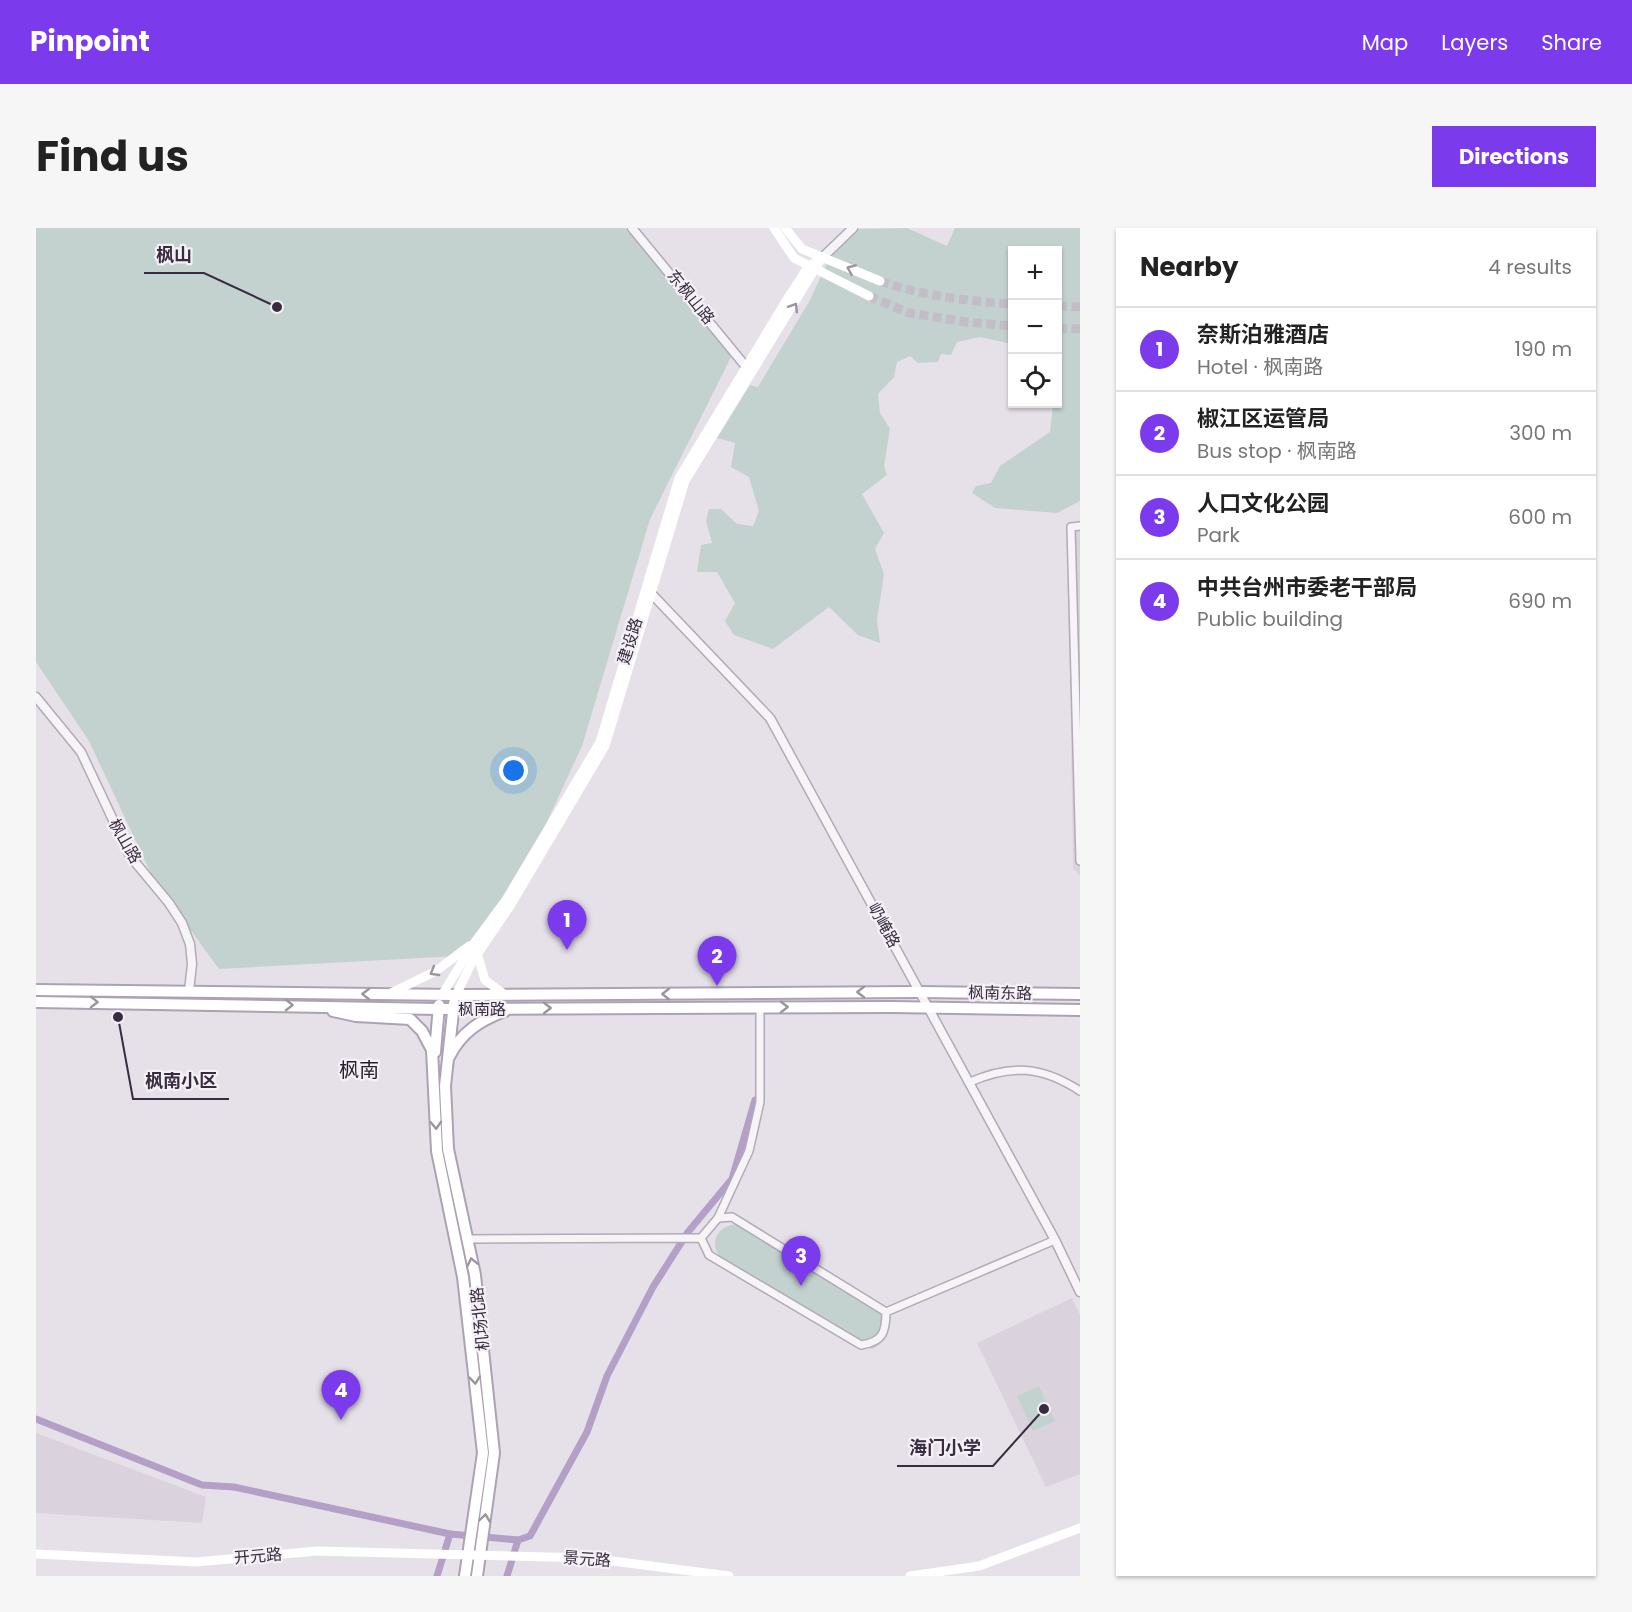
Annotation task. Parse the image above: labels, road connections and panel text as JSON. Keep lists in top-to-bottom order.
{
  "streets": {
    "main road": [
      "建设路",
      "枫南东路",
      "枫南路",
      "机场北路",
      "开元路",
      "景元路"
    ],
    "street": ["东枫山路", "枫山路", "屷崦路"]
  },
  "crossings": [
    ["东枫山路", "建设路"],
    ["建设路", "屷崦路"],
    ["建设路", "枫南路"],
    ["建设路", "机场北路"],
    ["枫山路", "枫南路"],
    ["屷崦路", "枫南东路"],
    ["屷崦路", "枫南路"],
    ["枫南东路", "枫南路"],
    ["枫南路", "机场北路"],
    ["机场北路", "开元路"],
    ["机场北路", "景元路"],
    ["开元路", "景元路"]
  ],
  "districts": ["枫南"],
  "places": ["枫山", "枫南小区", "海门小学"],
  "page": {
    "header": "Pinpoint",
    "nav": ["Map", "Layers", "Share"],
    "title": "Find us",
    "buttons": "Directions",
    "heading": ["Nearby", "4 results"],
    "map_buttons": ["+", "−"],
    "list": [
      {
        "mark": "1",
        "name": "奈斯泊雅酒店",
        "note": "Hotel · 枫南路",
        "value": "190 m"
      },
      {
        "mark": "2",
        "name": "椒江区运管局",
        "note": "Bus stop · 枫南路",
        "value": "300 m"
      },
      {
        "mark": "3",
        "name": "人口文化公园",
        "note": "Park",
        "value": "600 m"
      },
      {
        "mark": "4",
        "name": "中共台州市委老干部局",
        "note": "Public building",
        "value": "690 m"
      }
    ],
    "pins": [
      "1",
      "2",
      "3",
      "4"
    ]
  }
}
